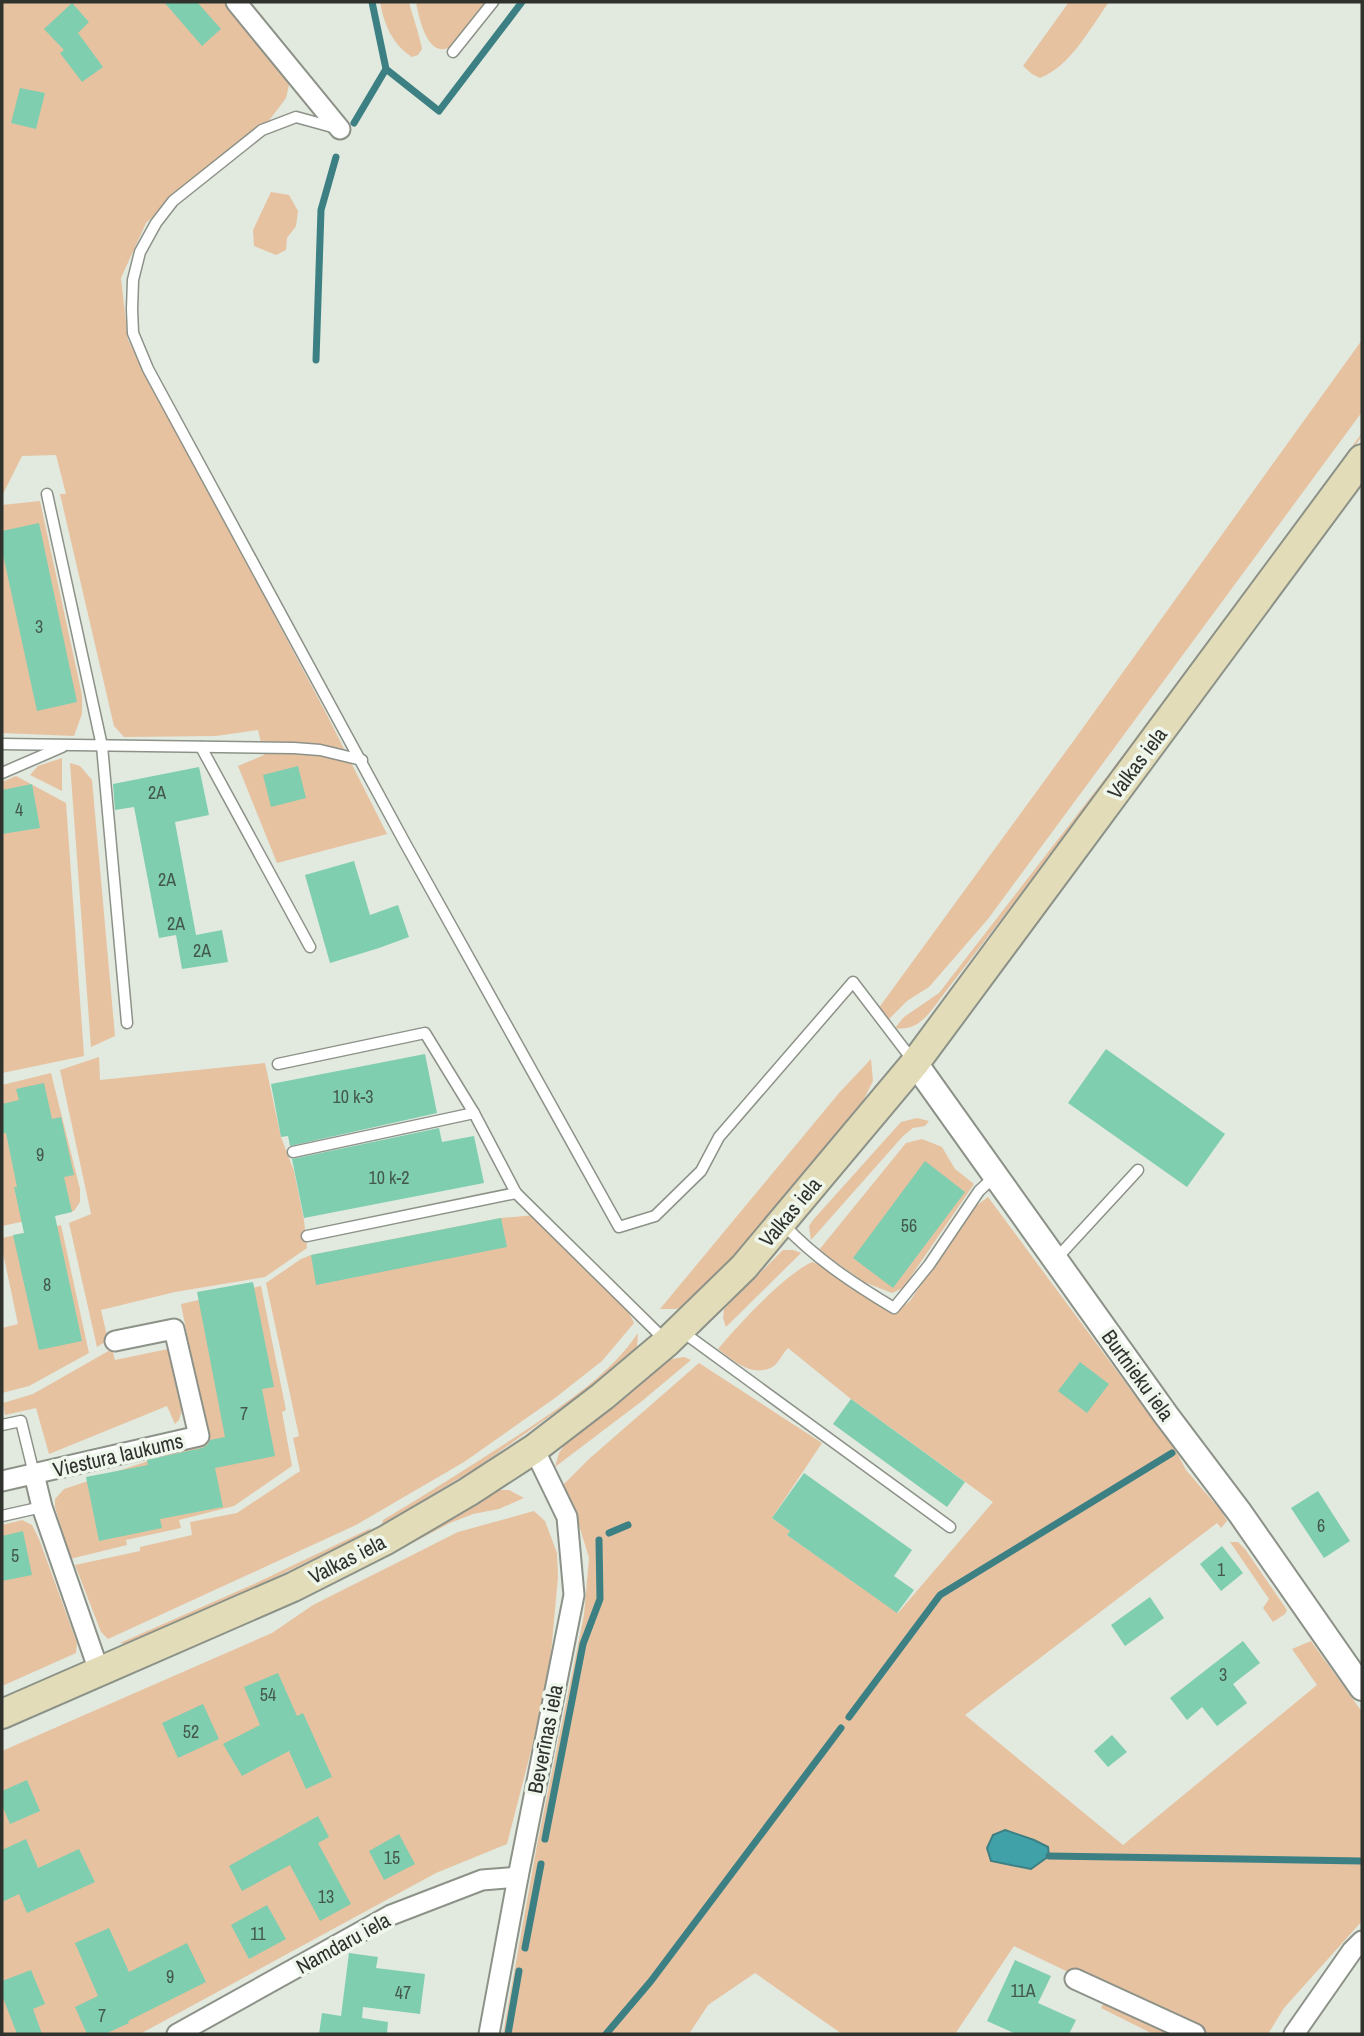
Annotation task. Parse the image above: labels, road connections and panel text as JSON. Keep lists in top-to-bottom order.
{
  "streets": {
    "main road": ["Valkas iela"],
    "street": [
      "Burtnieku iela",
      "Viestura laukums",
      "Beverīnas iela",
      "Namdaru iela"
    ]
  },
  "crossings": [
    ["Valkas iela", "Burtnieku iela"],
    ["Valkas iela", "Viestura laukums"],
    ["Valkas iela", "Beverīnas iela"],
    ["Beverīnas iela", "Namdaru iela"]
  ],
  "house_numbers": [
    "3",
    "2A",
    "4",
    "2A",
    "2A",
    "2A",
    "10 k-3",
    "9",
    "10 k-2",
    "56",
    "8",
    "7",
    "6",
    "5",
    "1",
    "3",
    "54",
    "52",
    "15",
    "13",
    "11",
    "9",
    "11A",
    "47",
    "7"
  ]
}
